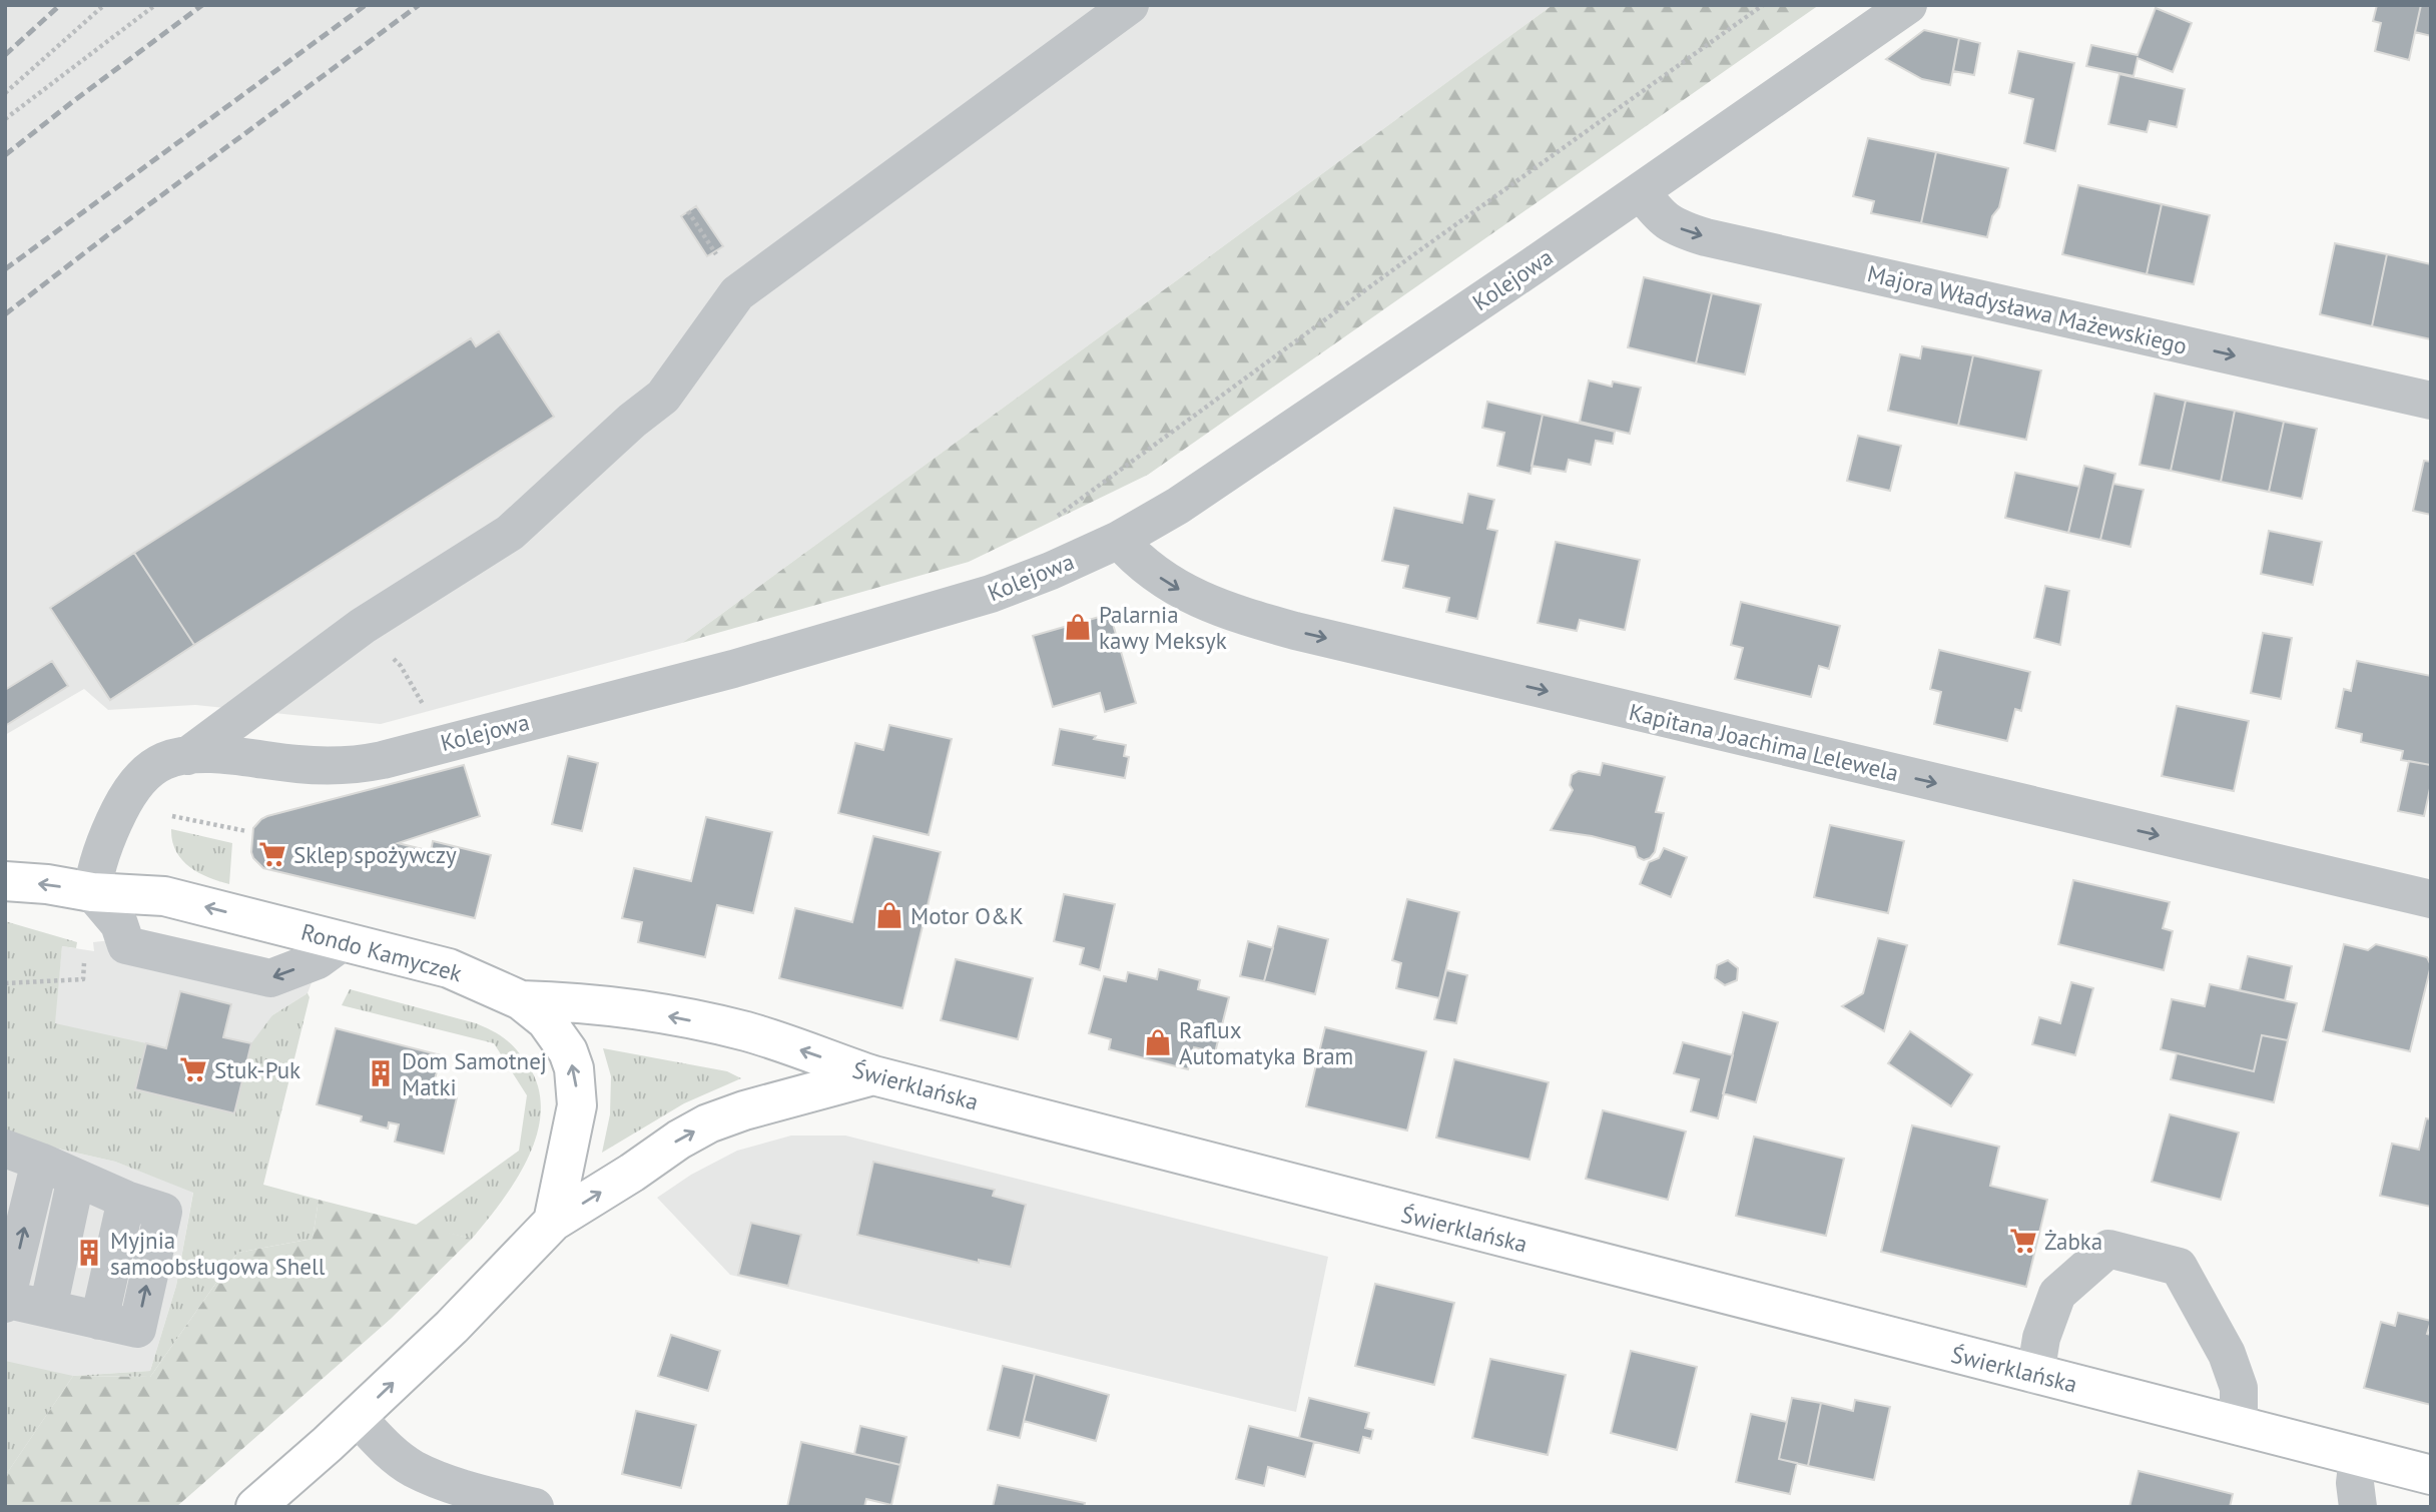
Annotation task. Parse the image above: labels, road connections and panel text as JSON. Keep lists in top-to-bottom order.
{
  "streets": {
    "main road": ["Rondo Kamyczek", "Świerklańska"],
    "street": ["Kolejowa", "Majora Władysława Mażewskiego", "Kapitana Joachima Lelewela"]
  },
  "crossings": [
    ["Kolejowa", "Majora Władysława Mażewskiego"],
    ["Kolejowa", "Kapitana Joachima Lelewela"],
    ["Kolejowa", "Rondo Kamyczek"],
    ["Rondo Kamyczek", "Świerklańska"]
  ],
  "one_way": ["Majora Władysława Mażewskiego", "Kapitana Joachima Lelewela"],
  "places": {
    "shop": ["Palarnia kawy Meksyk", "Motor O&K", "Raflux Automatyka Bram"],
    "supermarket": ["Sklep spożywczy", "Stuk-Puk", "Żabka"],
    "building": ["Dom Samotnej Matki", "Myjnia samoobsługowa Shell"]
  }
}
